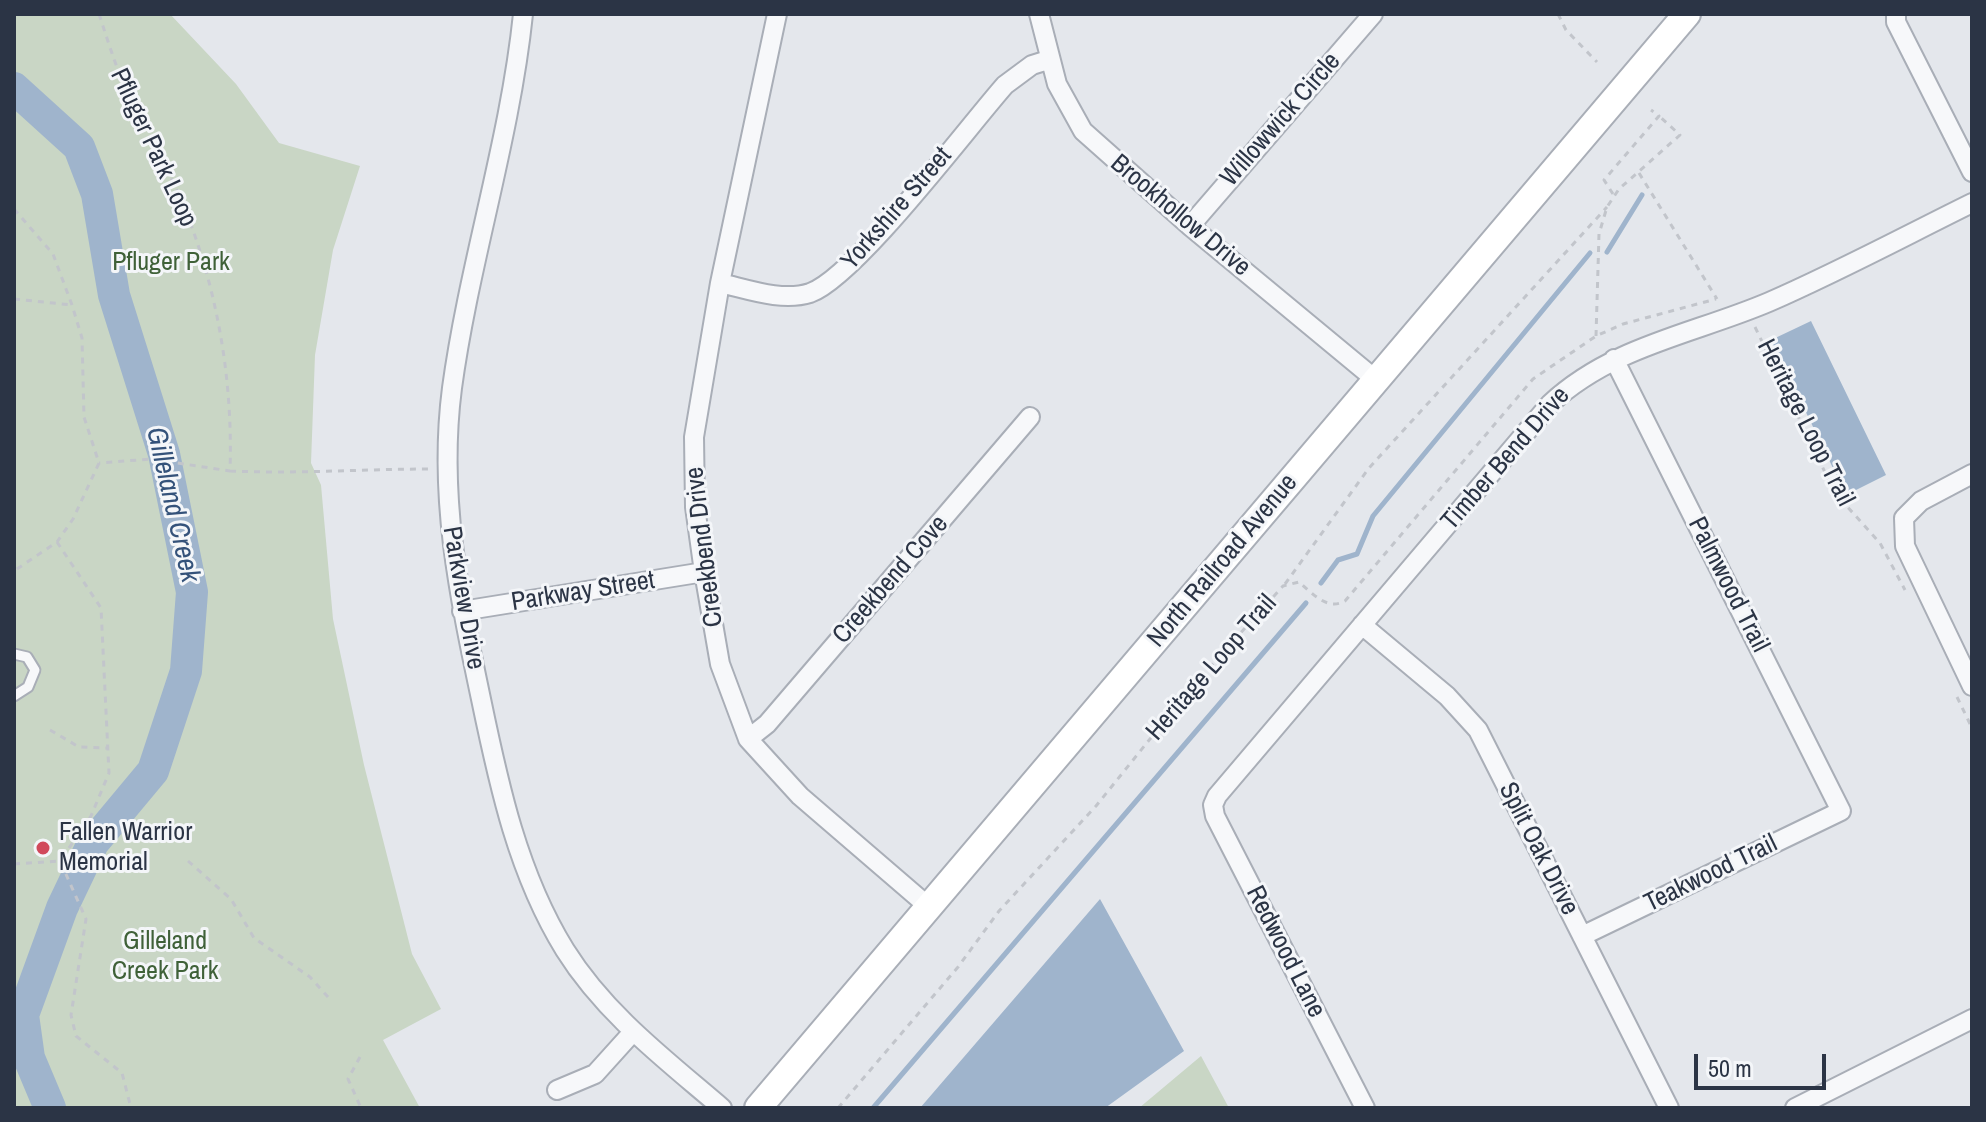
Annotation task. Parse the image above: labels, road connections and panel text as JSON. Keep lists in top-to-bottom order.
{
  "streets": {
    "street": [
      "Willowwick Circle",
      "Yorkshire Street",
      "Brookhollow Drive",
      "Timber Bend Drive",
      "Creekbend Drive",
      "North Railroad Avenue",
      "Creekbend Cove",
      "Palmwood Trail",
      "Parkway Street",
      "Parkview Drive",
      "Split Oak Drive",
      "Teakwood Trail",
      "Redwood Lane"
    ],
    "path": ["Pfluger Park Loop", "Heritage Loop Trail"]
  },
  "crossings": [
    ["Willowwick Circle", "Brookhollow Drive"],
    ["Yorkshire Street", "Brookhollow Drive"],
    ["Yorkshire Street", "Creekbend Drive"],
    ["Brookhollow Drive", "North Railroad Avenue"],
    ["Timber Bend Drive", "Palmwood Trail"],
    ["Timber Bend Drive", "Split Oak Drive"],
    ["Timber Bend Drive", "Redwood Lane"],
    ["Creekbend Drive", "North Railroad Avenue"],
    ["Creekbend Drive", "Creekbend Cove"],
    ["Creekbend Drive", "Parkway Street"],
    ["Palmwood Trail", "Teakwood Trail"],
    ["Parkway Street", "Parkview Drive"],
    ["Split Oak Drive", "Teakwood Trail"]
  ],
  "water": ["Gilleland Creek"],
  "parks": ["Pfluger Park", "Gilleland Creek Park"],
  "places": ["Fallen Warrior Memorial"],
  "scale_bar": "50 m"
}
